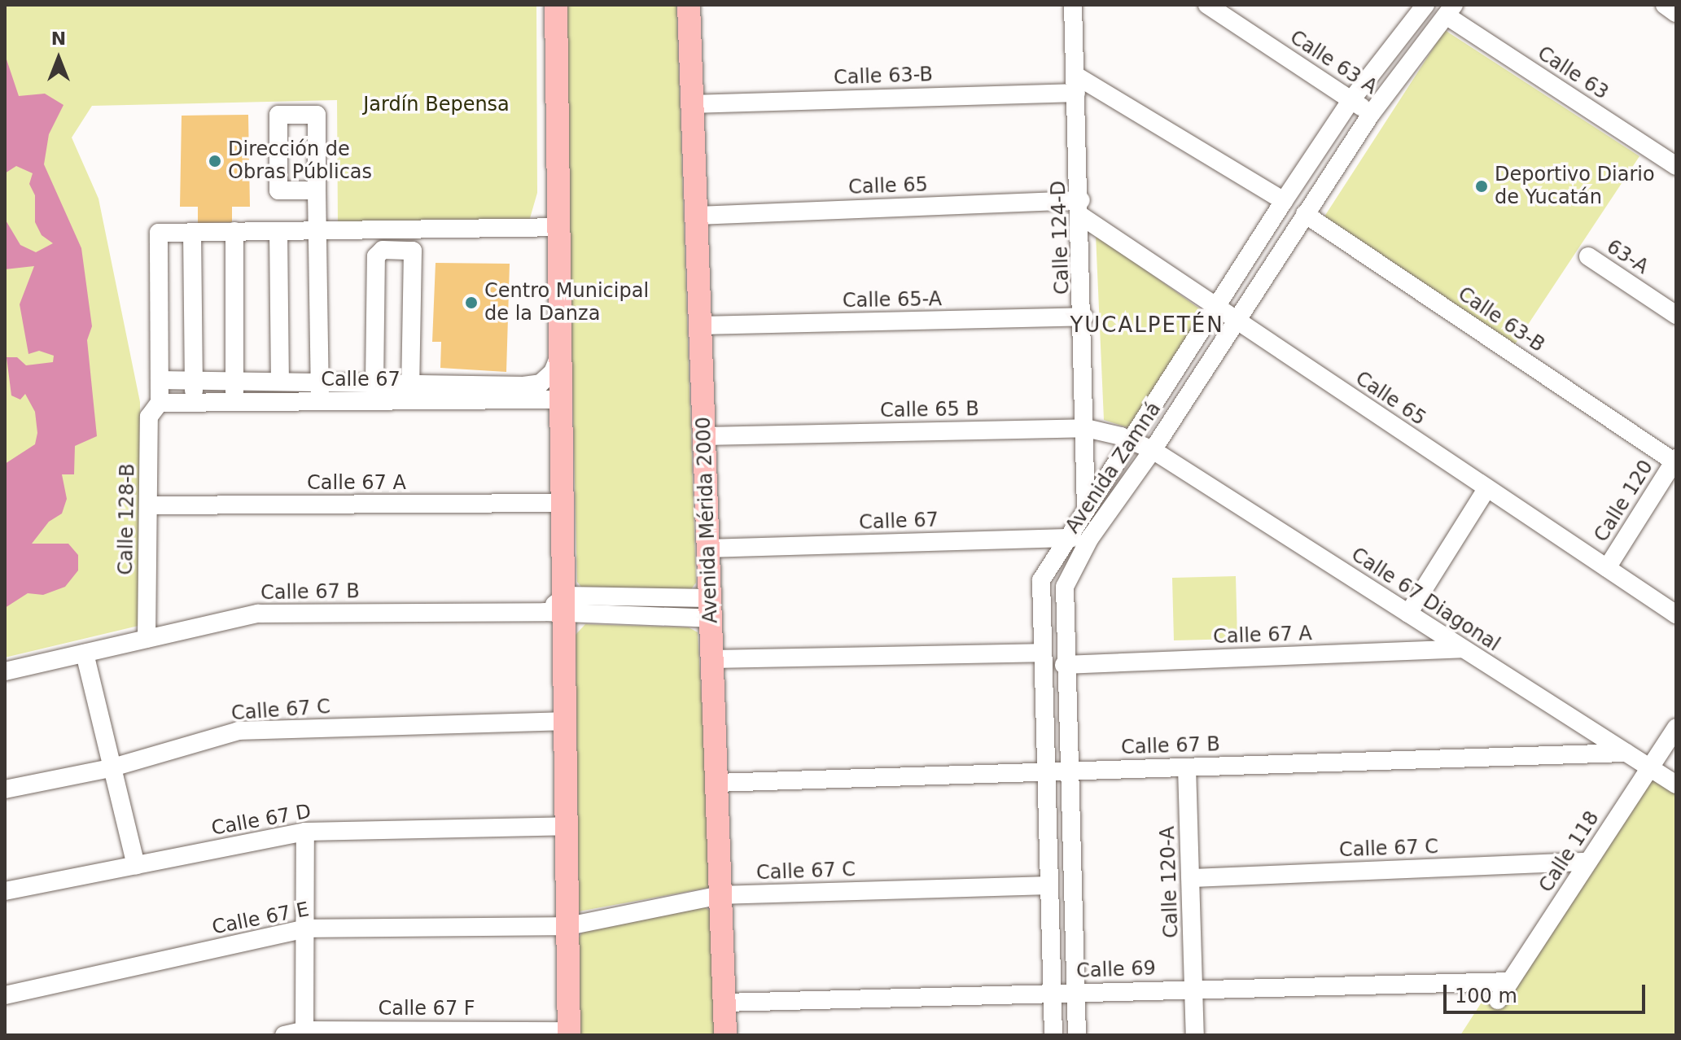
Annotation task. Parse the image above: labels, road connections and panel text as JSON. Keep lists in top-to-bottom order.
{
  "streets": {
    "main road": ["Avenida Mérida 2000"],
    "street": [
      "Calle 63 A",
      "Calle 63",
      "Calle 63-B",
      "Calle 65",
      "Calle 124-D",
      "63-A",
      "Calle 65-A",
      "Calle 67",
      "Calle 65 B",
      "Avenida Zamná",
      "Calle 67 A",
      "Calle 120",
      "Calle 128-B",
      "Calle 67 B",
      "Calle 67 Diagonal",
      "Calle 67 C",
      "Calle 67 D",
      "Calle 118",
      "Calle 120-A",
      "Calle 67 E",
      "Calle 69",
      "Calle 67 F"
    ]
  },
  "crossings": [
    ["Calle 63 A", "Avenida Zamná"],
    ["Calle 63", "Avenida Zamná"],
    ["Calle 63-B", "Calle 124-D"],
    ["Calle 63-B", "Avenida Zamná"],
    ["Calle 63-B", "Calle 120"],
    ["Calle 63-B", "Avenida Mérida 2000"],
    ["Calle 65", "Calle 124-D"],
    ["Calle 65", "Avenida Zamná"],
    ["Calle 65", "Calle 120"],
    ["Calle 65", "Avenida Mérida 2000"],
    ["Calle 124-D", "Calle 65-A"],
    ["Calle 124-D", "Calle 65 B"],
    ["Calle 124-D", "Avenida Zamná"],
    ["Calle 65-A", "Avenida Mérida 2000"],
    ["Calle 67", "Avenida Zamná"],
    ["Calle 67", "Calle 128-B"],
    ["Calle 67", "Avenida Mérida 2000"],
    ["Calle 65 B", "Avenida Zamná"],
    ["Calle 65 B", "Avenida Mérida 2000"],
    ["Calle 65 B", "Calle 67 Diagonal"],
    ["Avenida Zamná", "Calle 67 A"],
    ["Avenida Zamná", "Calle 67 B"],
    ["Avenida Zamná", "Calle 67 Diagonal"],
    ["Avenida Zamná", "Calle 67 C"],
    ["Avenida Zamná", "Calle 69"],
    ["Calle 67 A", "Calle 128-B"],
    ["Calle 67 A", "Calle 67 Diagonal"],
    ["Calle 128-B", "Calle 67 B"],
    ["Avenida Mérida 2000", "Calle 67 B"],
    ["Avenida Mérida 2000", "Calle 67 C"],
    ["Avenida Mérida 2000", "Calle 69"],
    ["Calle 67 B", "Calle 67 Diagonal"],
    ["Calle 67 B", "Calle 120-A"],
    ["Calle 67 Diagonal", "Calle 118"],
    ["Calle 67 C", "Calle 118"],
    ["Calle 67 C", "Calle 120-A"],
    ["Calle 67 C", "Calle 67 E"],
    ["Calle 118", "Calle 69"],
    ["Calle 120-A", "Calle 69"]
  ],
  "districts": ["YUCALPETÉN"],
  "parks": ["Jardín Bepensa"],
  "places": ["Dirección de Obras Públicas", "Deportivo Diario de Yucatán", "Centro Municipal de la Danza"],
  "scale_bar": "100 m",
  "north": "top"
}
